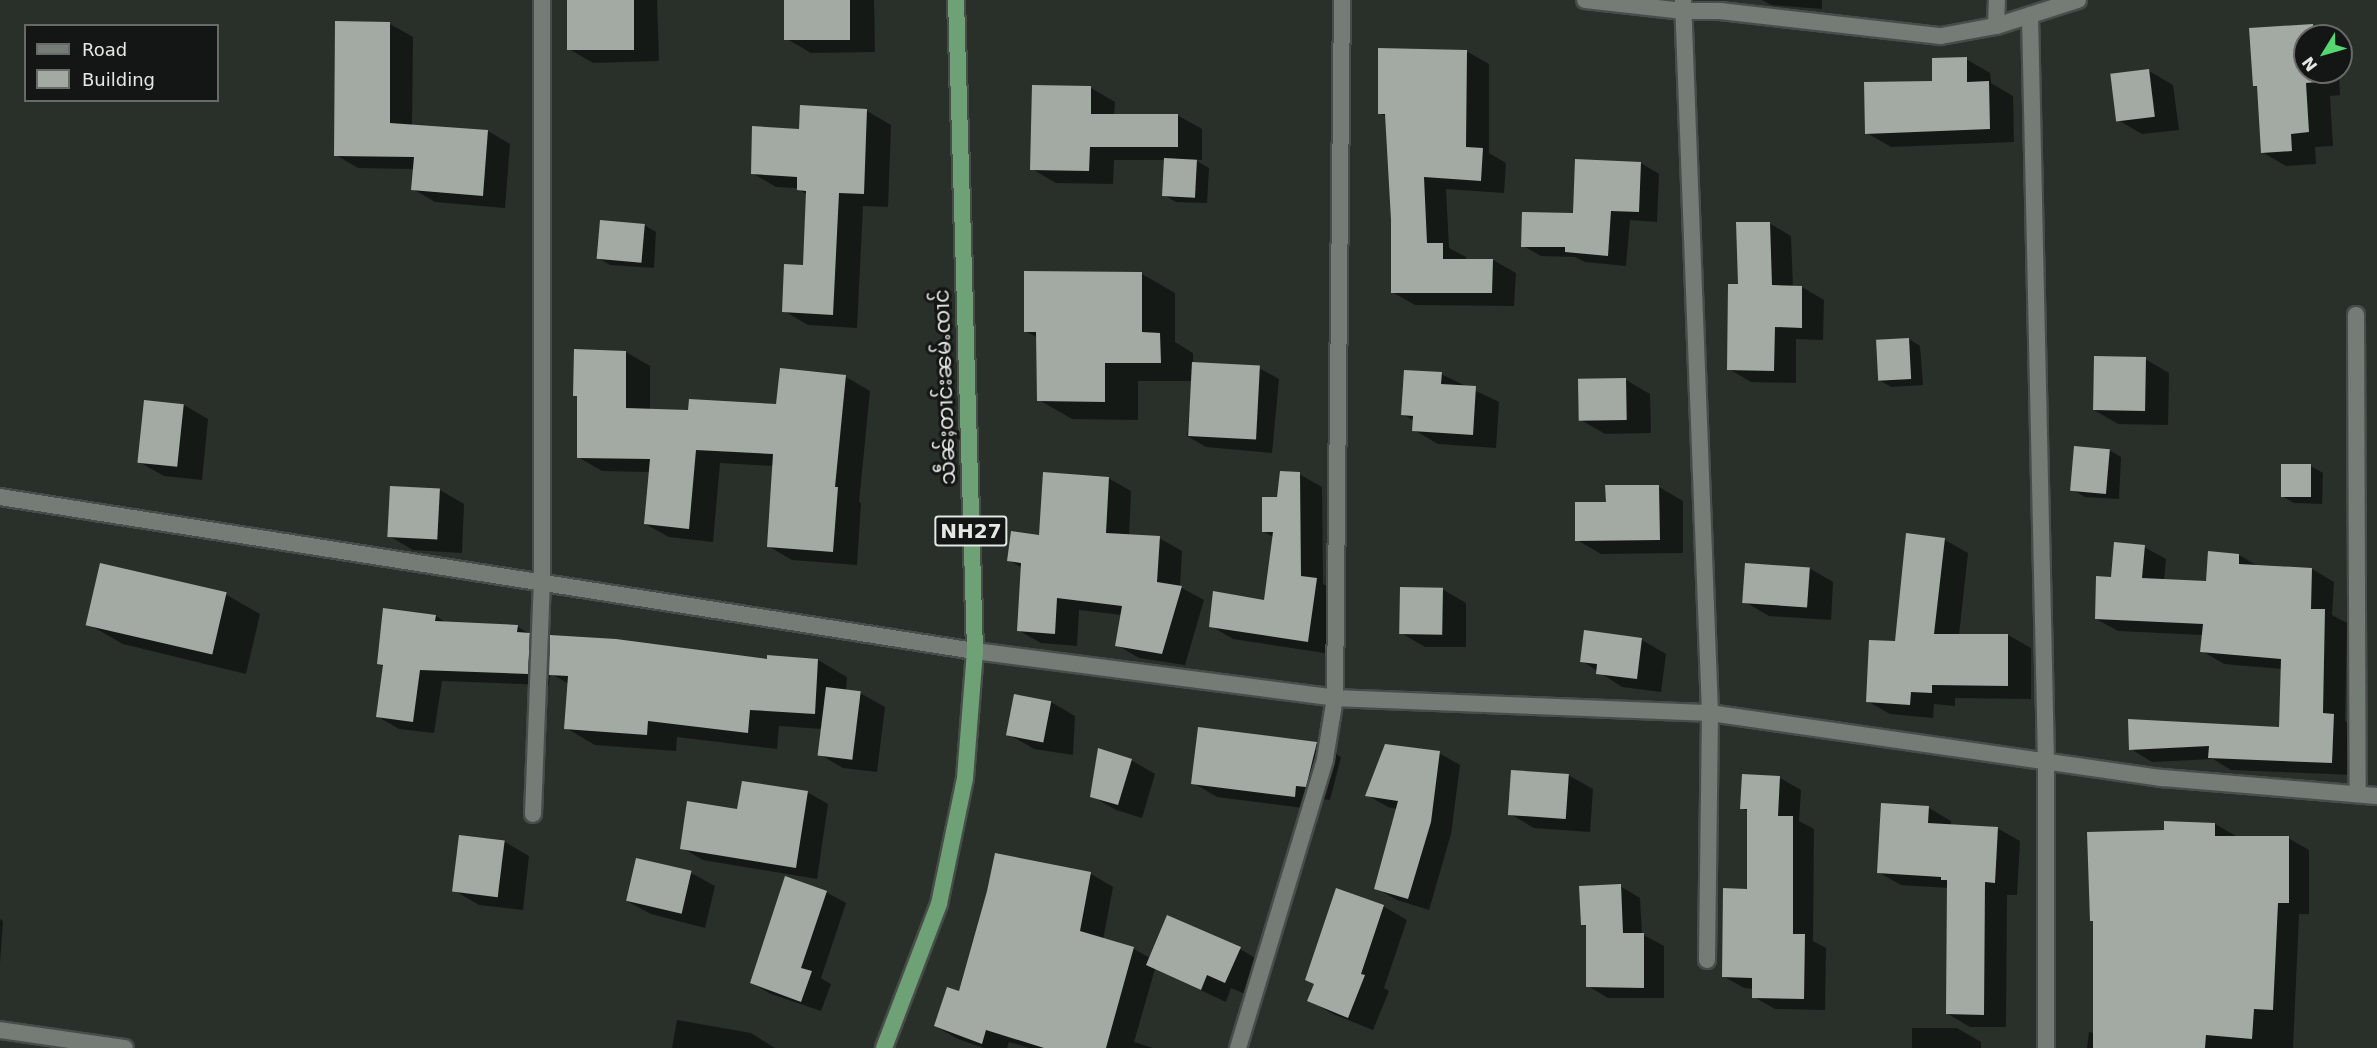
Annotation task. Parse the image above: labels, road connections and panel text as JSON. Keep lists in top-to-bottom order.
{
  "streets": {
    "highway": ["သဵၼ်ႈတၢင်းၼမ်ႉၸၢင်", "NH27"]
  },
  "legend": ["Road", "Building"],
  "north": "bottom left"
}
